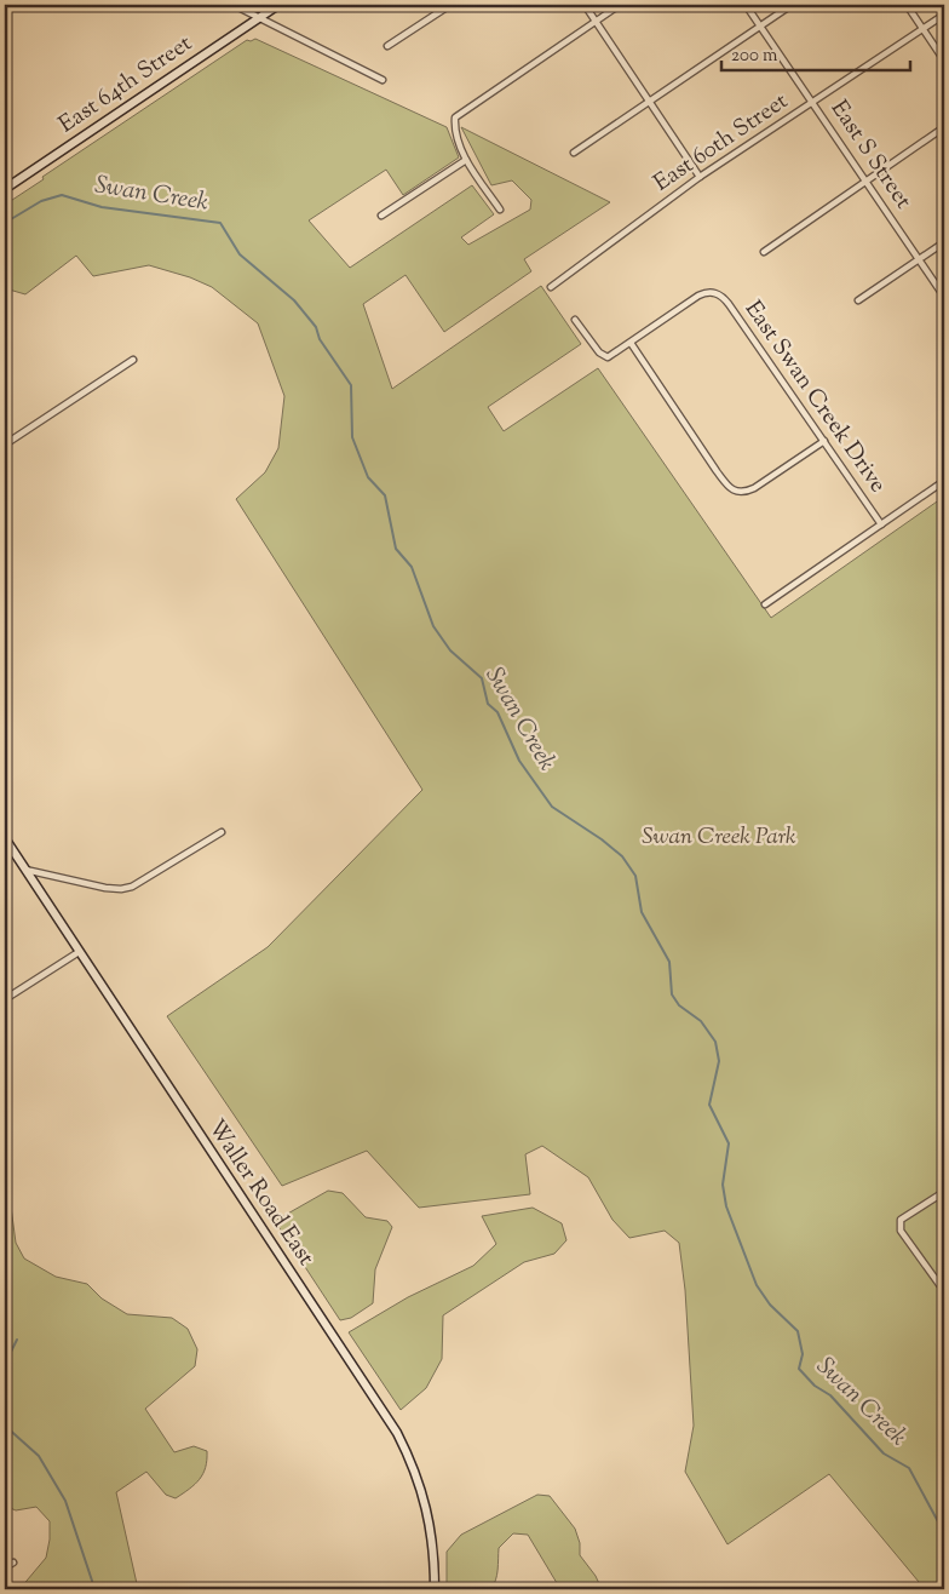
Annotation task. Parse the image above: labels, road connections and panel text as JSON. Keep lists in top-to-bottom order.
{
  "streets": {
    "street": [
      "East 64th Street",
      "East 60th Street",
      "East S Street",
      "East Swan Creek Drive",
      "Waller Road East"
    ]
  },
  "crossings": [
    ["East 60th Street", "East S Street"]
  ],
  "water": ["Swan Creek"],
  "parks": ["Swan Creek Park"],
  "scale_bar": "200 m"
}
